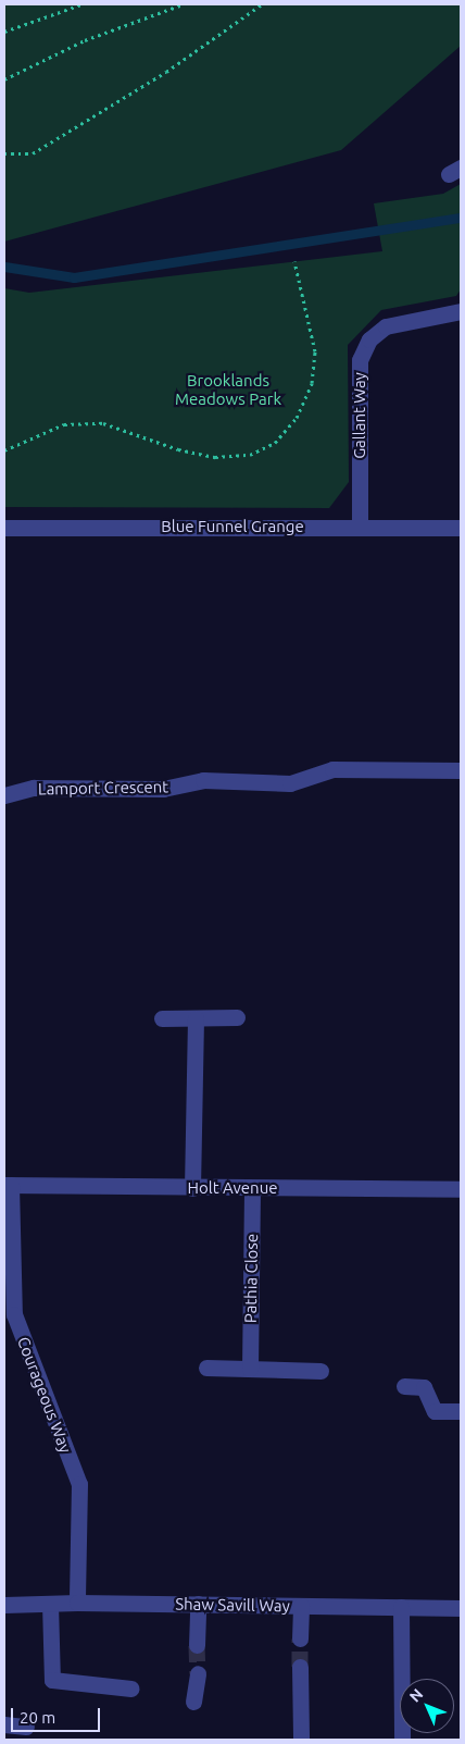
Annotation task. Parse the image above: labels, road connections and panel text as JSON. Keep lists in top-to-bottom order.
{
  "streets": {
    "street": [
      "Gallant Way",
      "Blue Funnel Grange",
      "Lamport Crescent",
      "Holt Avenue",
      "Pathia Close",
      "Courageous Way",
      "Shaw Savill Way"
    ]
  },
  "crossings": [
    ["Gallant Way", "Blue Funnel Grange"],
    ["Holt Avenue", "Pathia Close"],
    ["Holt Avenue", "Courageous Way"],
    ["Courageous Way", "Shaw Savill Way"]
  ],
  "parks": ["Brooklands Meadows Park"],
  "scale_bar": "20 m",
  "north": "top left"
}
